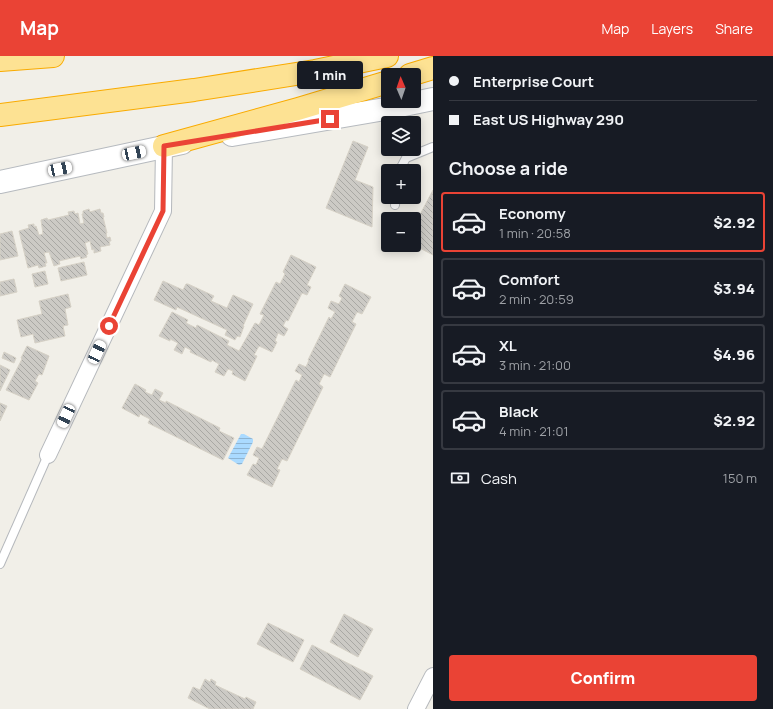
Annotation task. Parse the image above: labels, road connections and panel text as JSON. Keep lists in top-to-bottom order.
{
  "north": "top",
  "page": {
    "header": "Map",
    "nav": ["Map", "Layers", "Share"],
    "banner": ["Enterprise Court", "East US Highway 290"],
    "bubble": "1 min",
    "map_buttons": ["+", "−"],
    "heading": "Choose a ride",
    "list": [
      {
        "name": "Economy",
        "note": "1 min · 20:58",
        "value": "$2.92"
      },
      {
        "name": "Comfort",
        "note": "2 min · 20:59",
        "value": "$3.94"
      },
      {
        "name": "XL",
        "note": "3 min · 21:00",
        "value": "$4.96"
      },
      {
        "name": "Black",
        "note": "4 min · 21:01",
        "value": "$2.92"
      }
    ],
    "pay": ["Cash", "150 m"],
    "buttons": "Confirm"
  }
}
